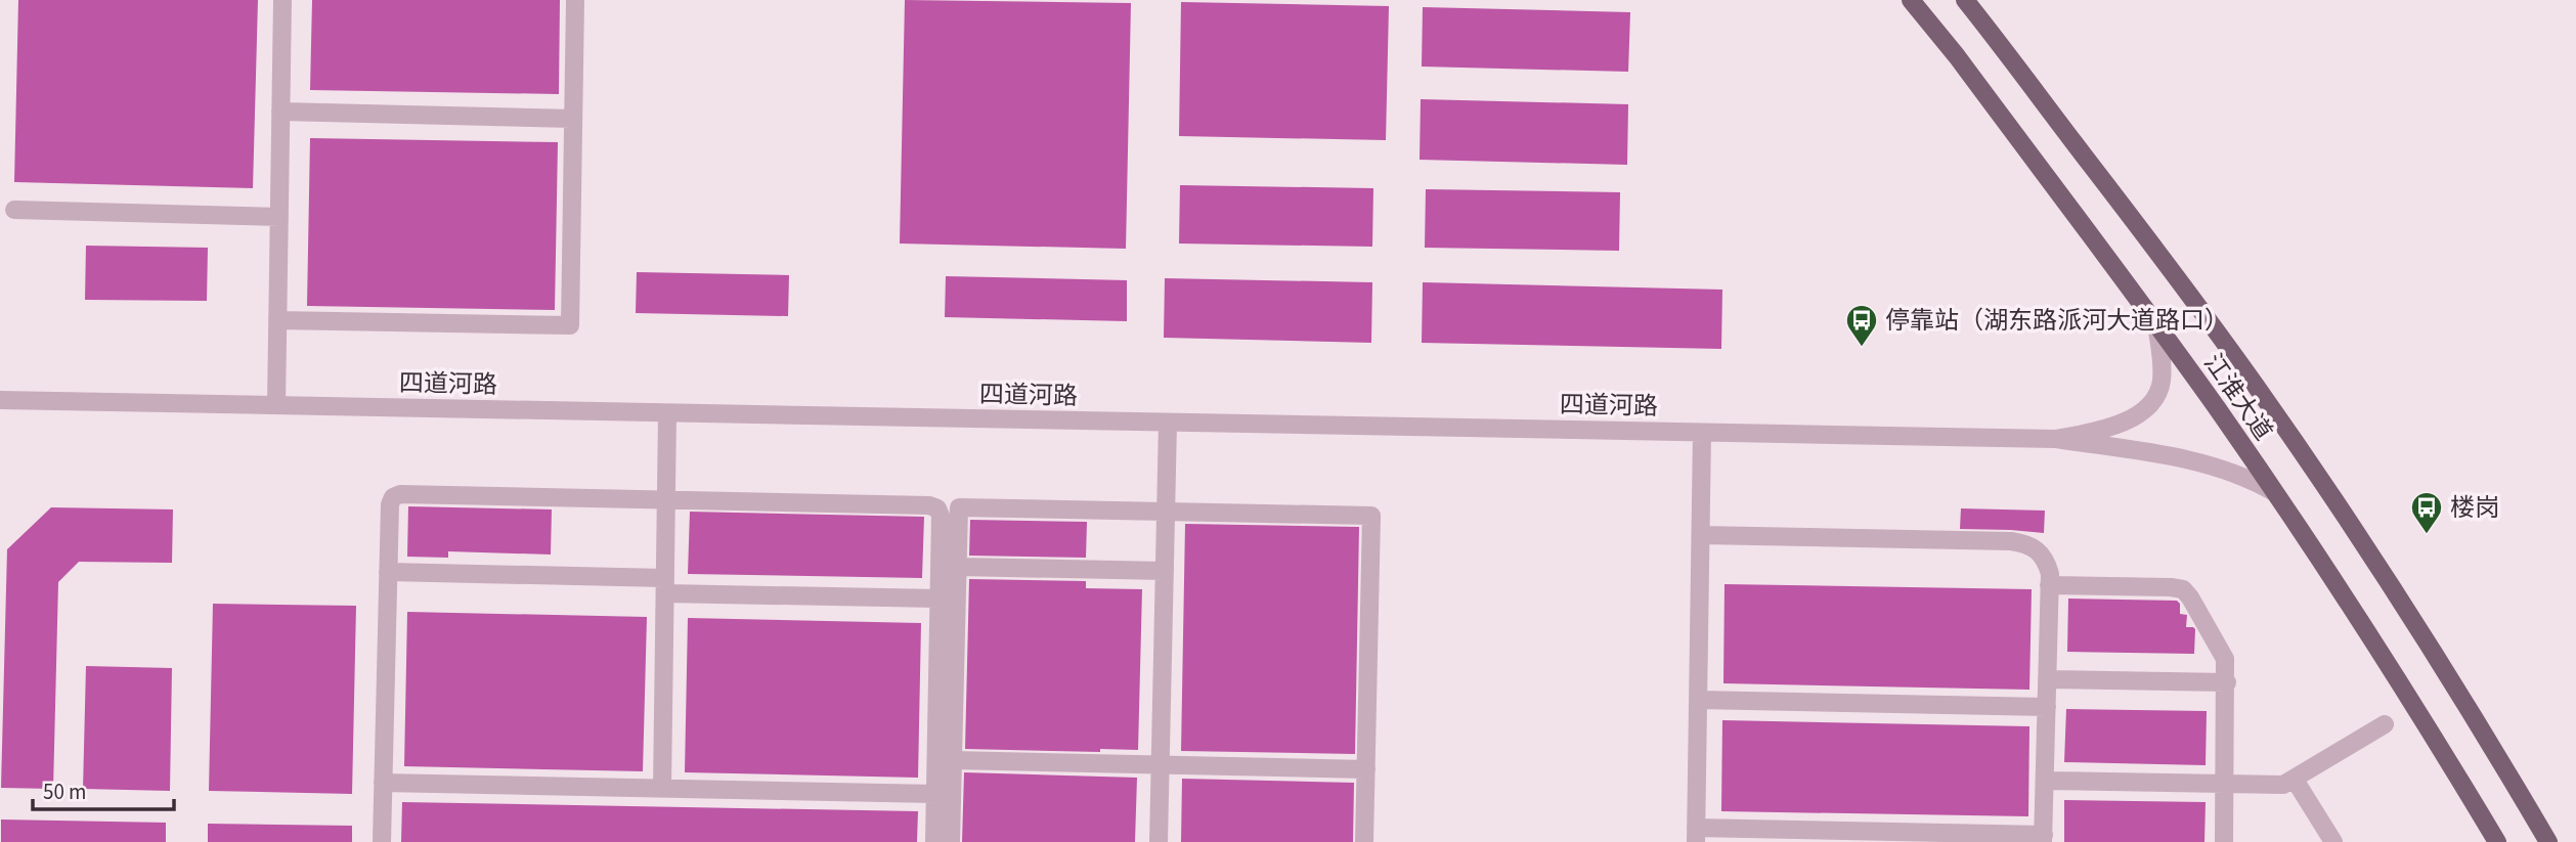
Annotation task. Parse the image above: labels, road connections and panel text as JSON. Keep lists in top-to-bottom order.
{
  "streets": {
    "main road": ["江淮大道"],
    "street": ["四道河路"]
  },
  "places": {
    "bus stop": ["停靠站（湖东路派河大道路口）", "楼岗"]
  },
  "scale_bar": "50 m"
}
